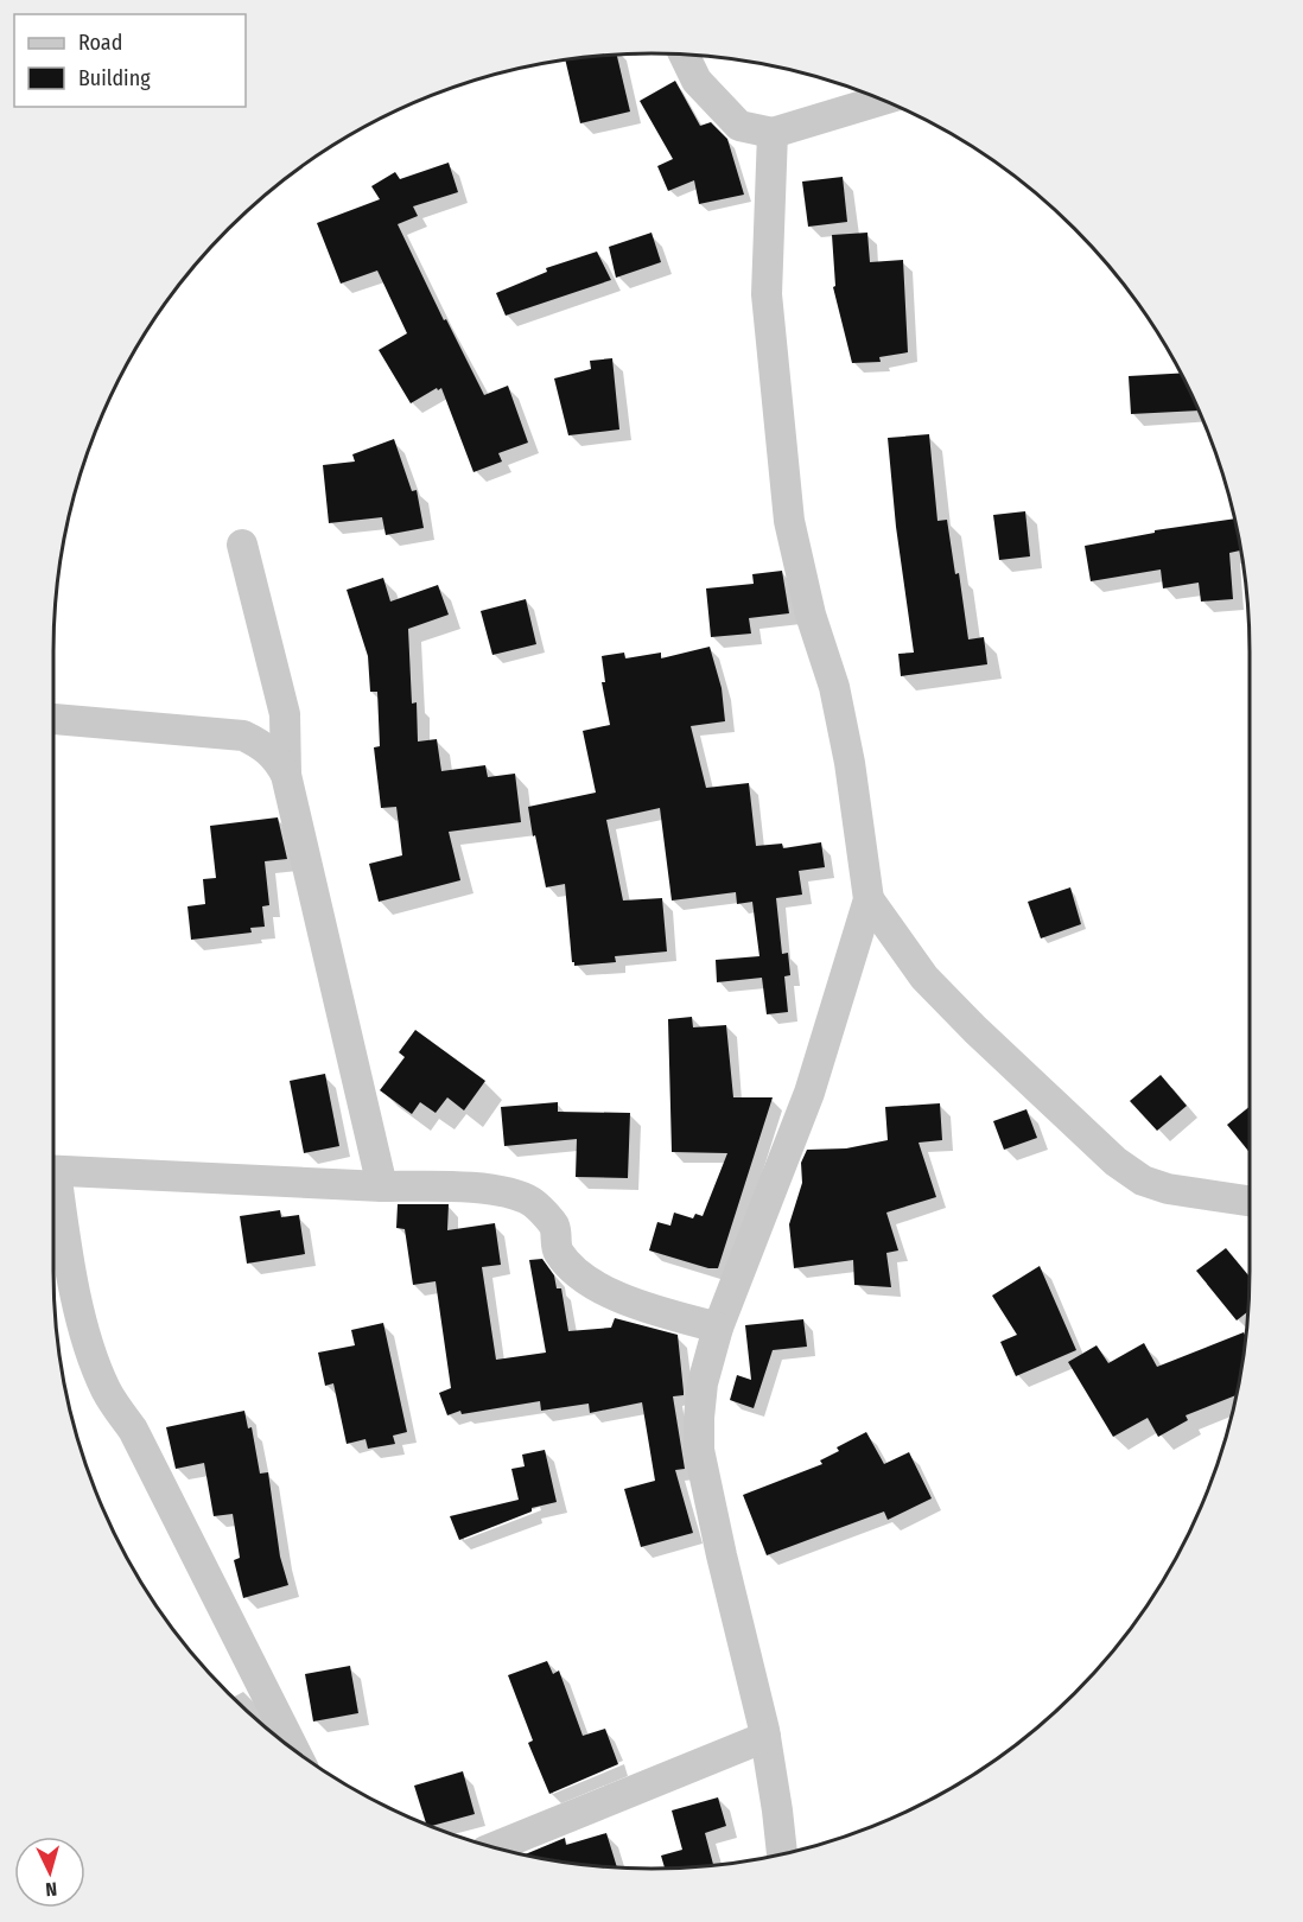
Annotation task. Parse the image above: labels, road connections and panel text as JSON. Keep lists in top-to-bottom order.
{
  "legend": ["Road", "Building"],
  "north": "bottom"
}
